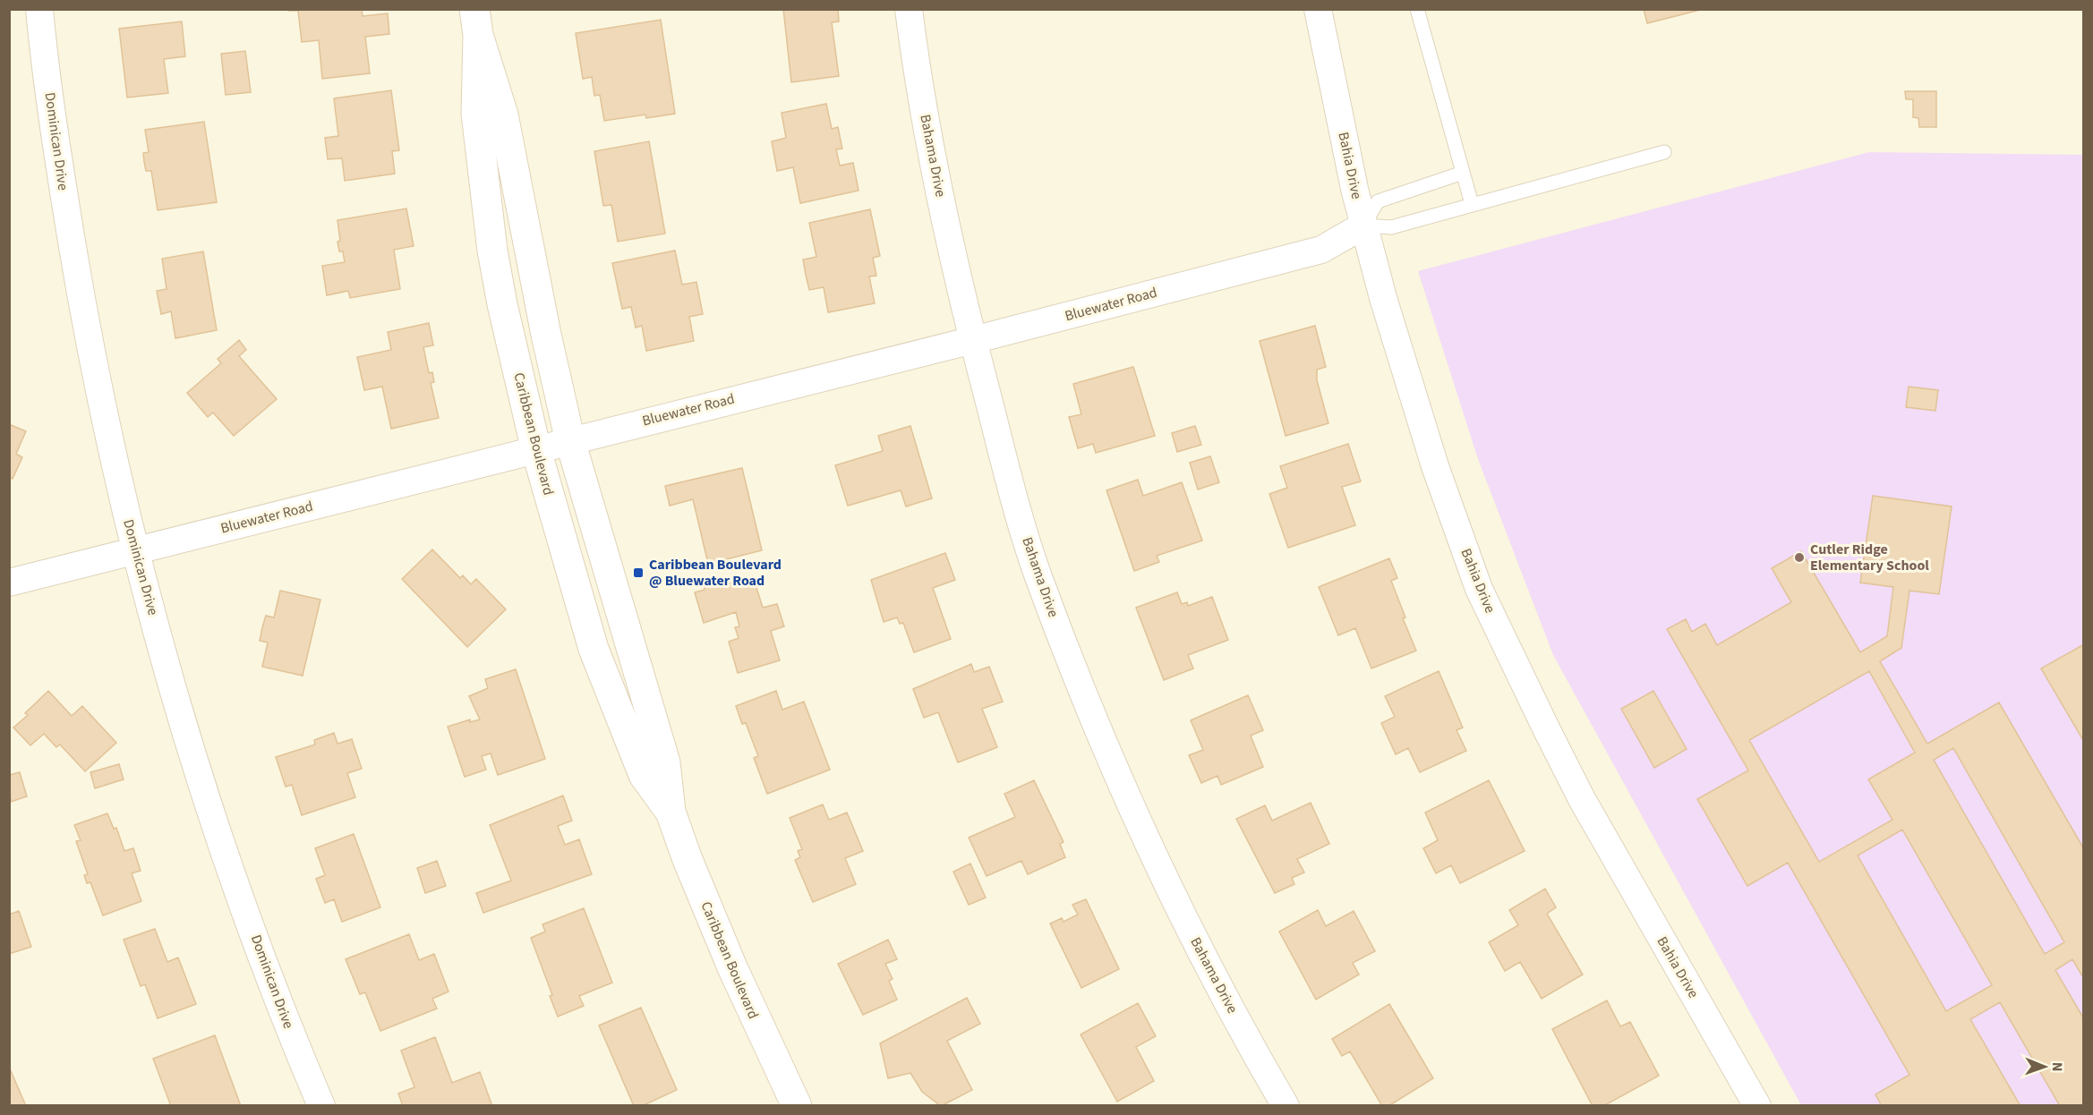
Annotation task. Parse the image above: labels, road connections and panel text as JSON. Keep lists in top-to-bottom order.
{
  "streets": {
    "street": [
      "Dominican Drive",
      "Bahama Drive",
      "Bahia Drive",
      "Bluewater Road",
      "Caribbean Boulevard"
    ]
  },
  "crossings": [
    ["Dominican Drive", "Bluewater Road"],
    ["Bahama Drive", "Bluewater Road"],
    ["Bahia Drive", "Bluewater Road"],
    ["Bluewater Road", "Caribbean Boulevard"]
  ],
  "places": {
    "other": ["Cutler Ridge Elementary School"],
    "transit": ["Caribbean Boulevard @ Bluewater Road"]
  },
  "north": "right"
}
